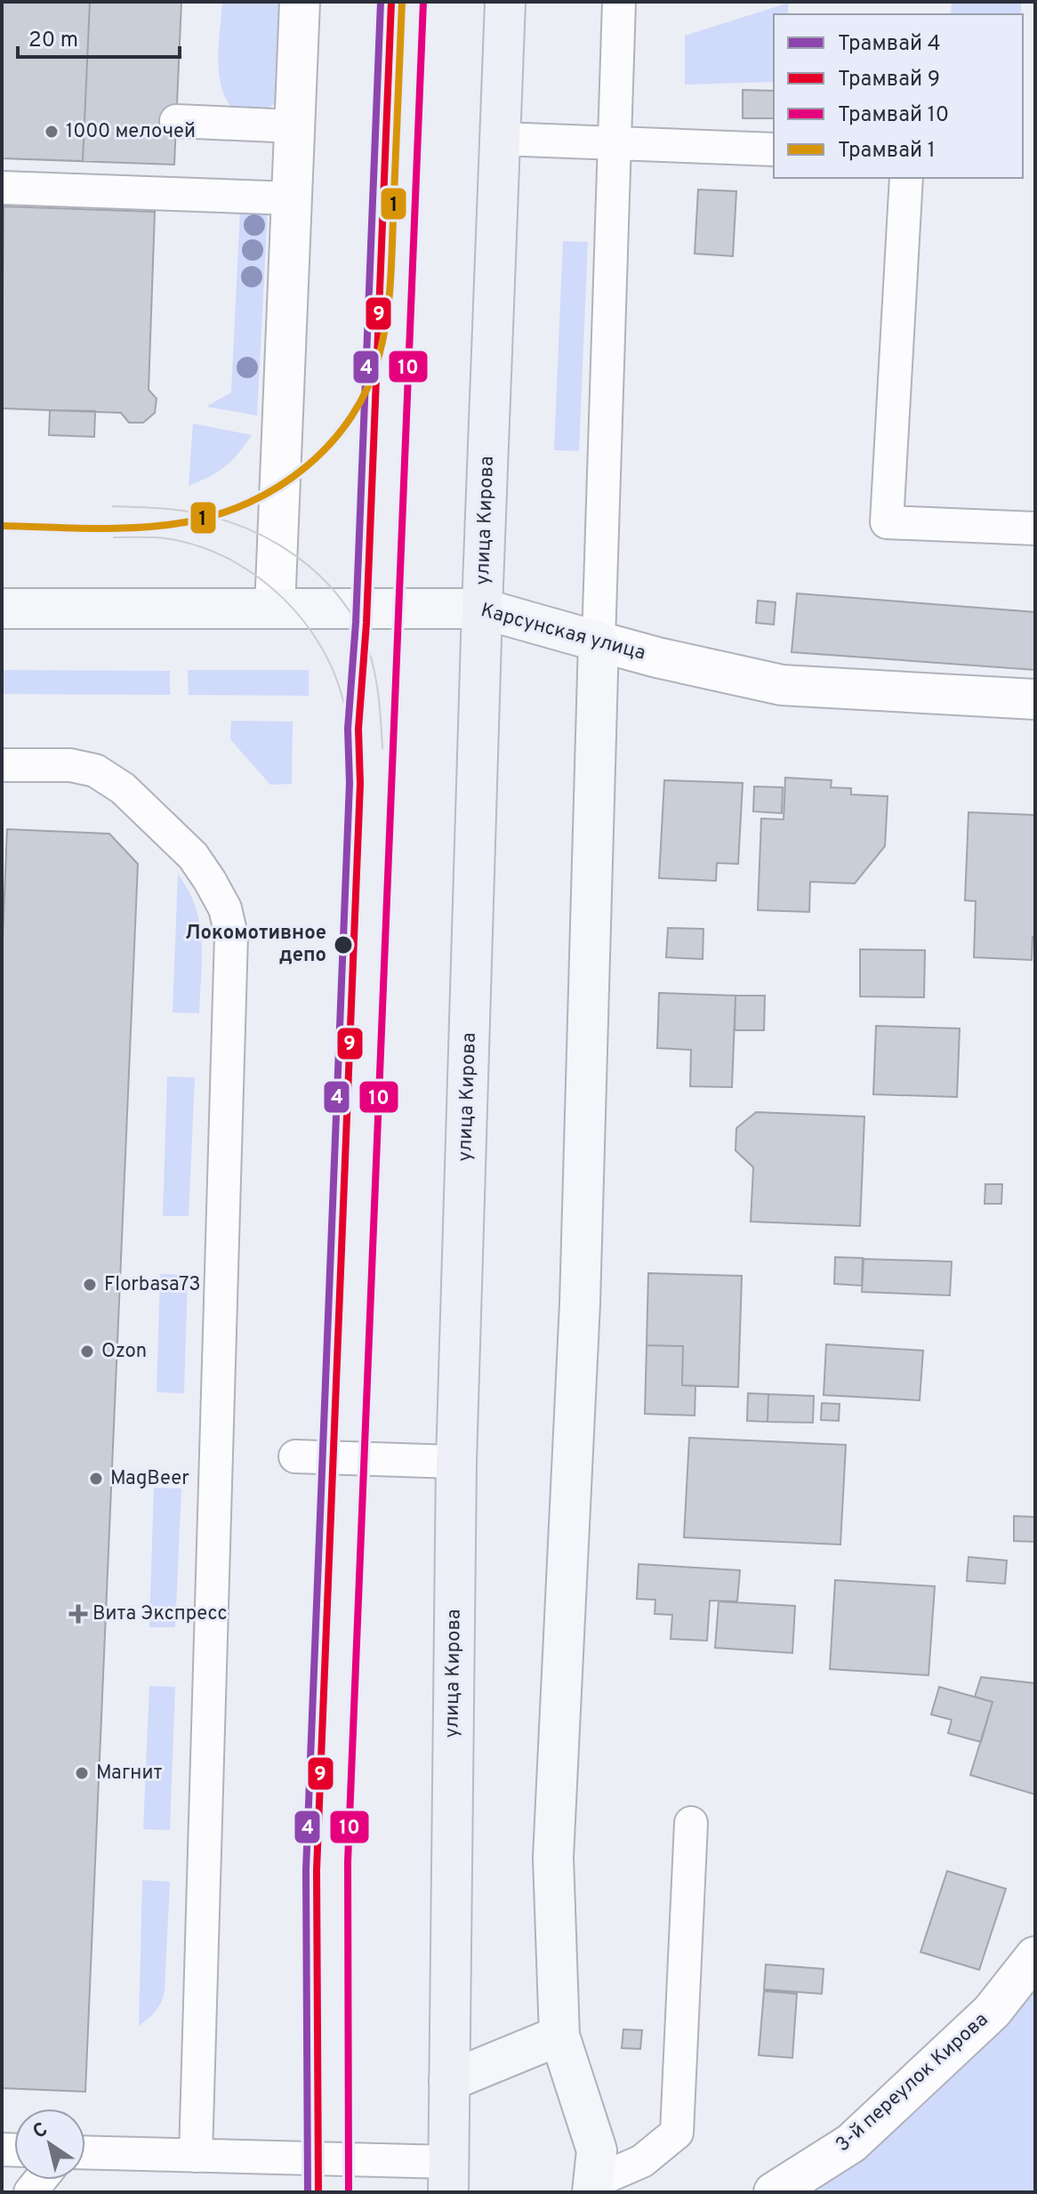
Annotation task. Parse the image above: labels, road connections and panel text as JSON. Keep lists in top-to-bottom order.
{
  "streets": {
    "main road": ["улица Кирова"],
    "street": ["Карсунская улица", "3-й переулок Кирова"]
  },
  "crossings": [
    ["улица Кирова", "Карсунская улица"]
  ],
  "places": {
    "other": [
      "1000 мелочей",
      "Локомотивное депо",
      "Florbasa73",
      "Ozon",
      "MagBeer",
      "Магнит"
    ],
    "health": ["Вита Экспресс"]
  },
  "lines": [
    "tram line 4",
    "tram line 9",
    "tram line 10",
    "tram line 1"
  ],
  "legend": [
    "Трамвай 4",
    "Трамвай 9",
    "Трамвай 10",
    "Трамвай 1"
  ],
  "scale_bar": "20 m",
  "north": "top left"
}
